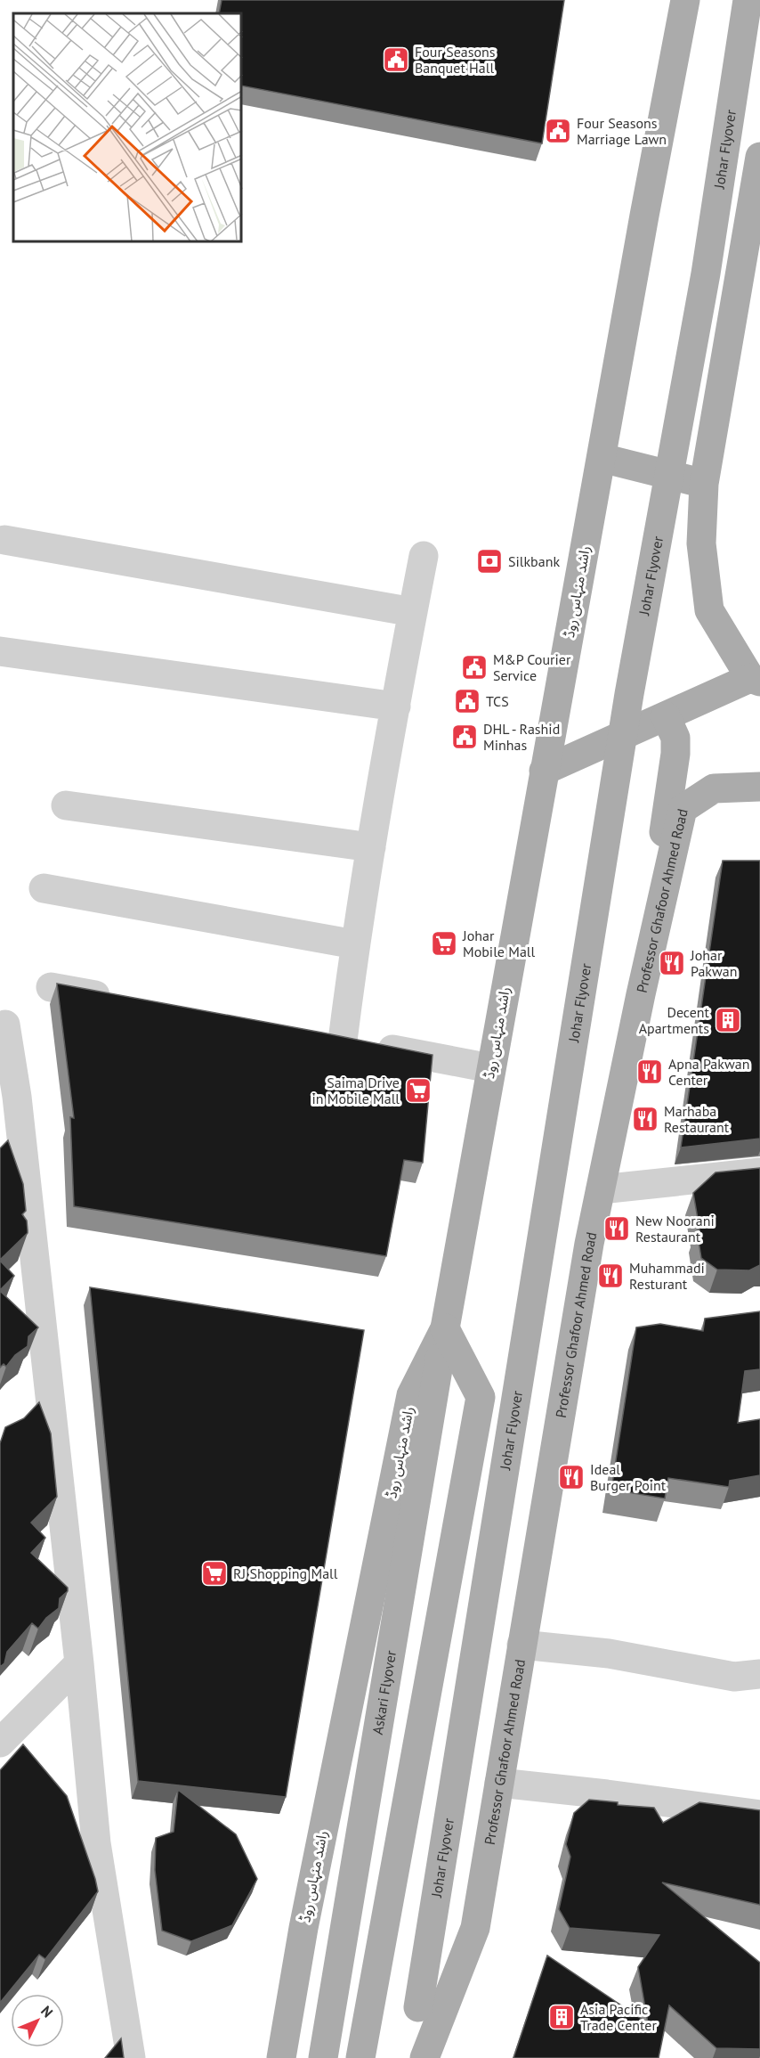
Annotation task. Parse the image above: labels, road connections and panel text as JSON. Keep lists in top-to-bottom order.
{
  "streets": {
    "main road": [
      "Johar Flyover",
      "راشد منہاس روڈ",
      "Professor Ghafoor Ahmed Road",
      "Askari Flyover"
    ]
  },
  "crossings": [
    ["راشد منہاس روڈ", "Askari Flyover"]
  ],
  "places": {
    "public building": [
      "Four Seasons Banquet Hall",
      "Four Seasons Marriage Lawn",
      "M&P Courier Service",
      "TCS",
      "DHL - Rashid Minhas"
    ],
    "bank": ["Silkbank"],
    "supermarket": ["Johar Mobile Mall", "Saima Drive in Mobile Mall", "RJ Shopping Mall"],
    "restaurant": [
      "Johar Pakwan",
      "Apna Pakwan Center",
      "Marhaba Restaurant",
      "New Noorani Restaurant",
      "Muhammadi Resturant",
      "Ideal Burger Point"
    ],
    "building": ["Decent Apartments", "Asia Pacific Trade Center"]
  },
  "north": "top right"
}
